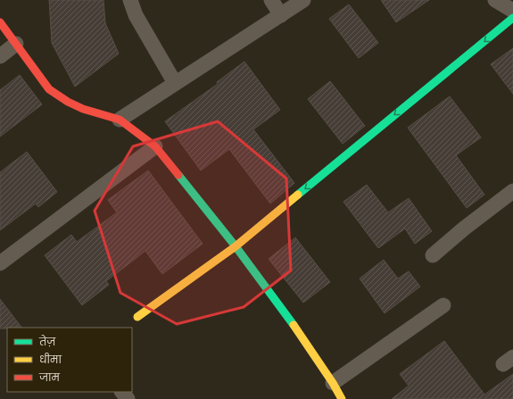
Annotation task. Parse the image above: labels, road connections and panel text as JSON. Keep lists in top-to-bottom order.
{
  "legend": ["तेज़", "धीमा", "जाम"]
}
